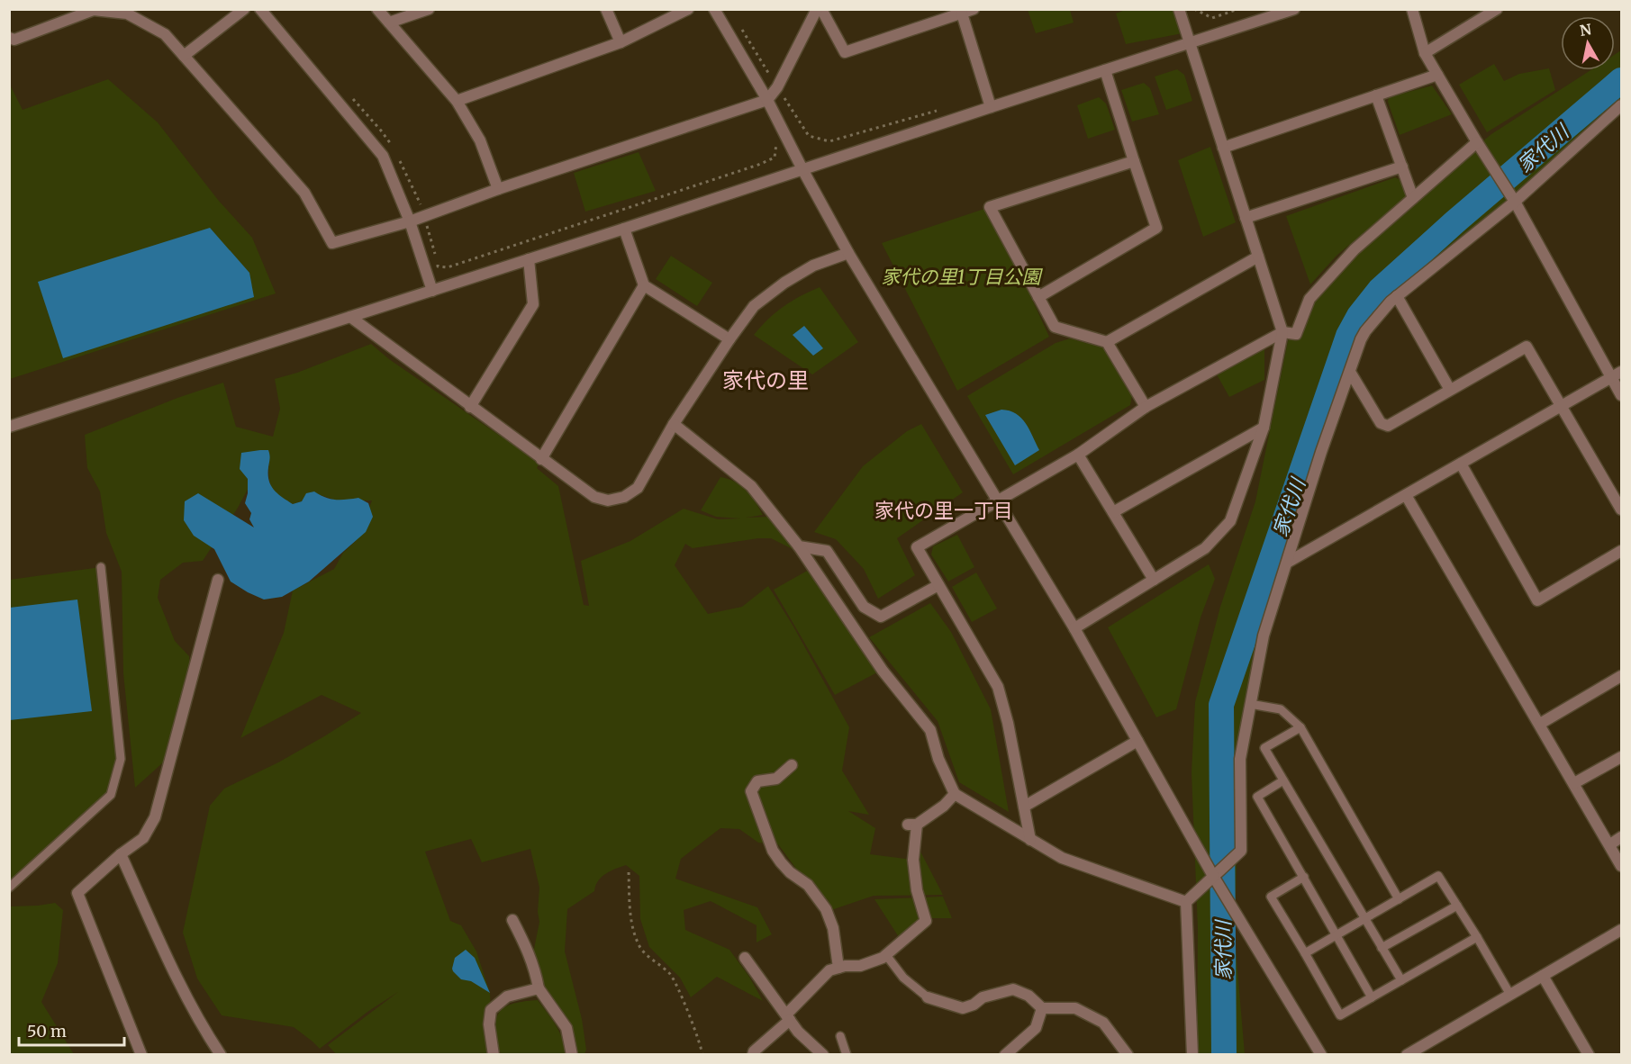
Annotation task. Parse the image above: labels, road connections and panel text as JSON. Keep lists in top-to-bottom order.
{
  "districts": ["家代の里", "家代の里一丁目"],
  "water": ["家代川"],
  "parks": ["家代の里1丁目公園"],
  "scale_bar": "50 m",
  "north": "top"
}
